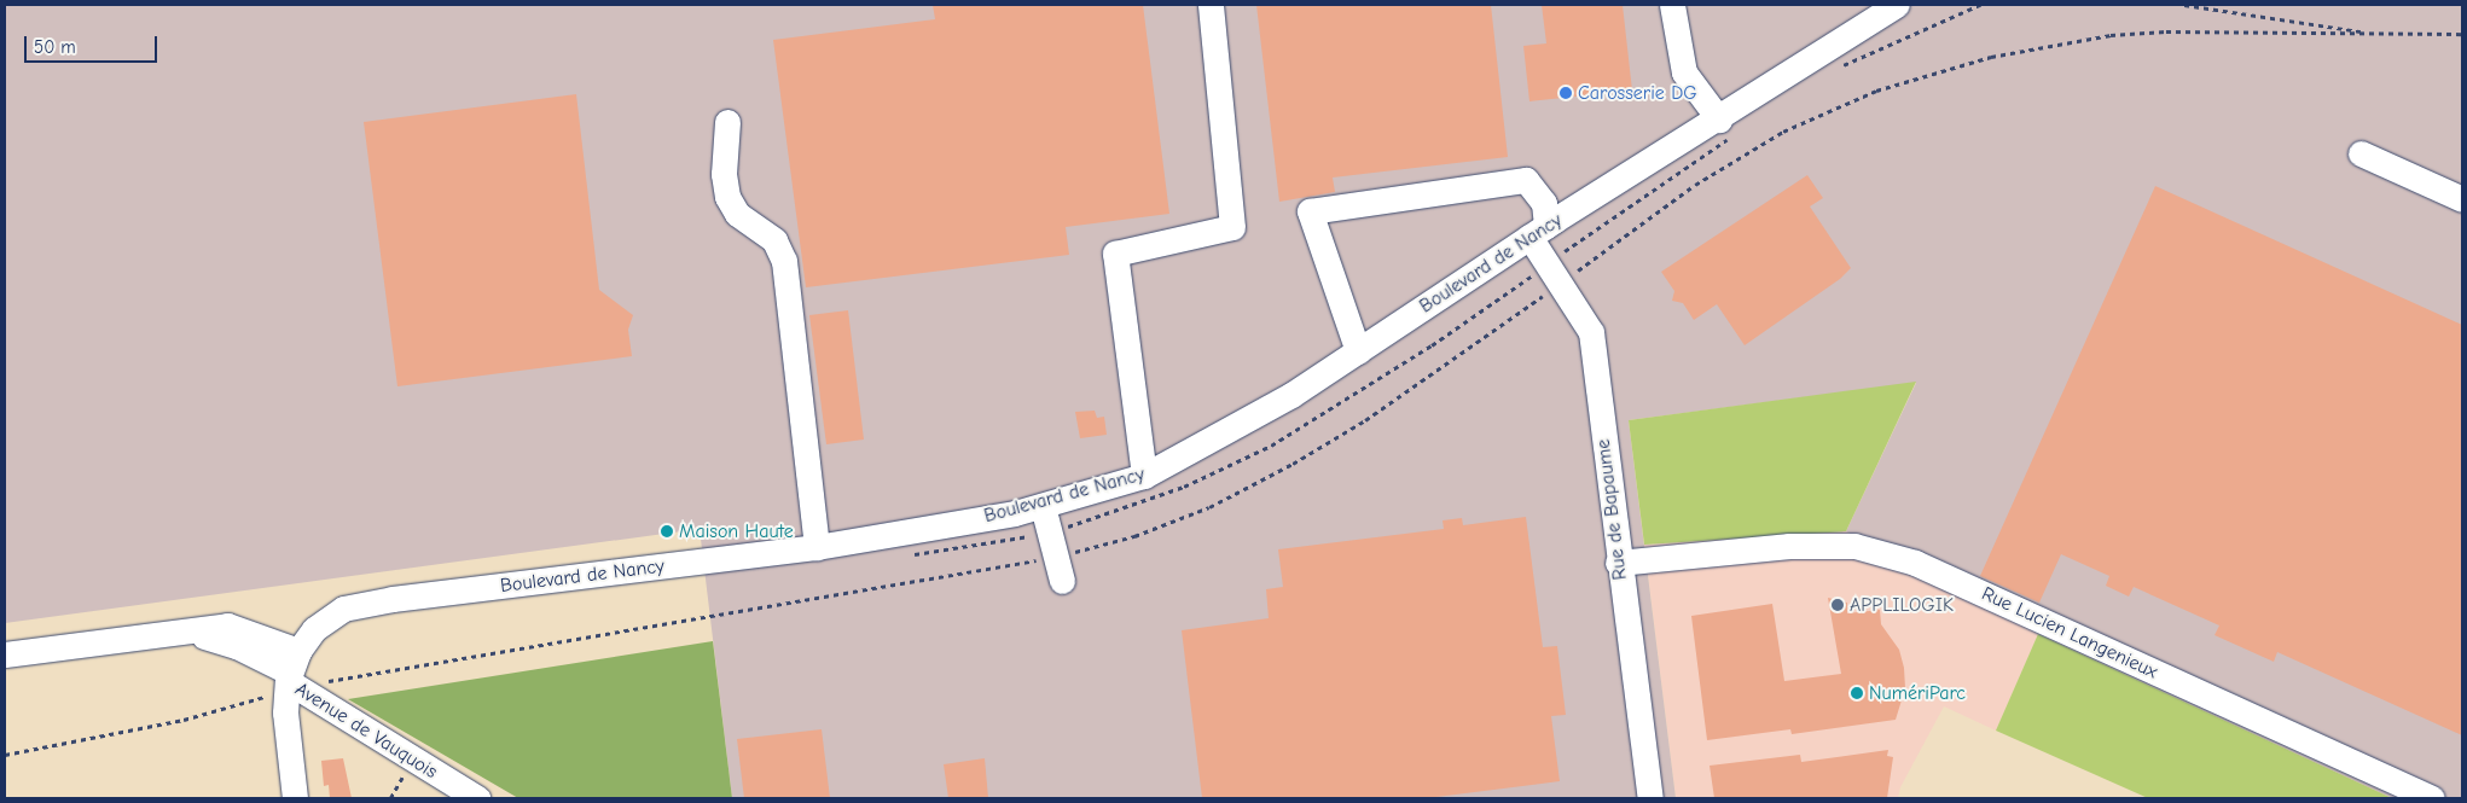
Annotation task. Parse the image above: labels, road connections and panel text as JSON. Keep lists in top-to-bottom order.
{
  "streets": {
    "street": [
      "Boulevard de Nancy",
      "Rue de Bapaume",
      "Rue Lucien Langenieux",
      "Avenue de Vauquois"
    ]
  },
  "crossings": [
    ["Boulevard de Nancy", "Rue de Bapaume"],
    ["Boulevard de Nancy", "Avenue de Vauquois"],
    ["Rue de Bapaume", "Rue Lucien Langenieux"]
  ],
  "places": [
    "Carosserie DG",
    "Maison Haute",
    "APPLILOGIK",
    "NumériParc"
  ],
  "scale_bar": "50 m"
}
